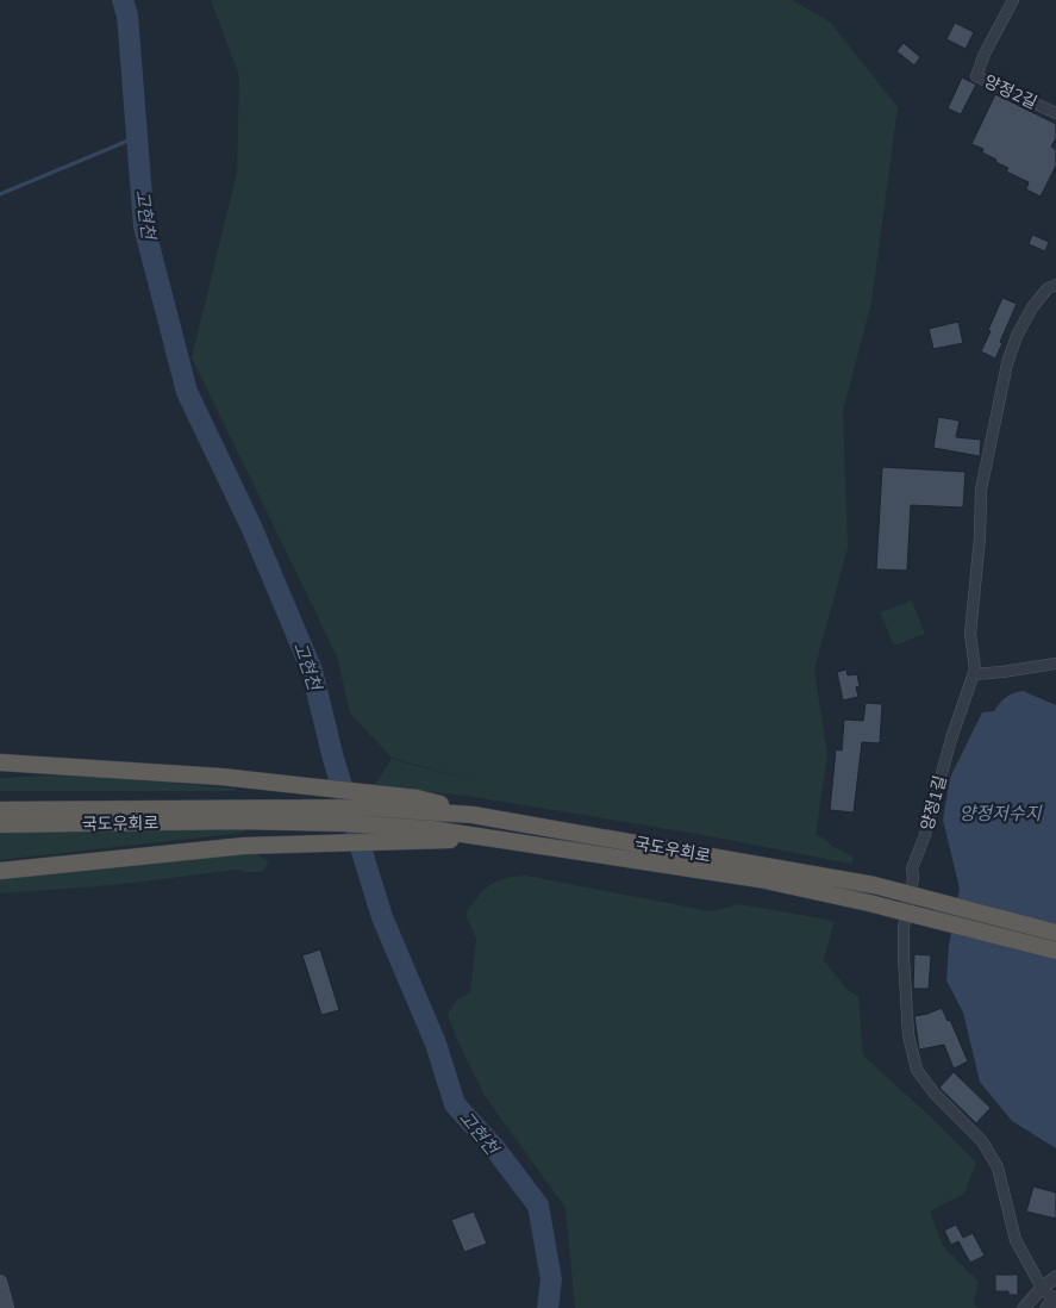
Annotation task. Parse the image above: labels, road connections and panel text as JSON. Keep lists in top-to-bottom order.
{
  "streets": {
    "highway": ["국도우회로"],
    "street": ["양정2길", "양정1길"]
  },
  "water": ["고현천", "양정저수지"]
}
